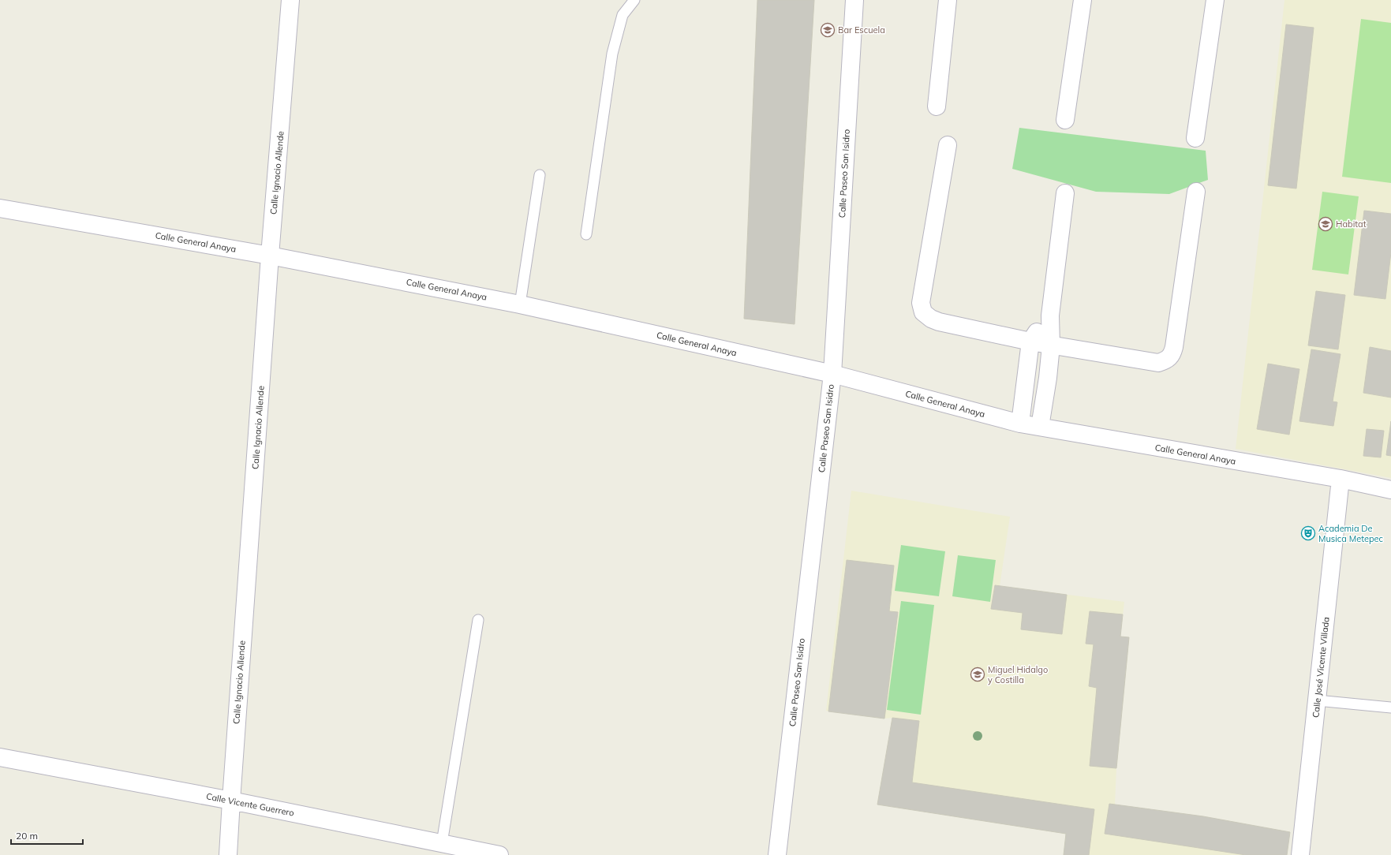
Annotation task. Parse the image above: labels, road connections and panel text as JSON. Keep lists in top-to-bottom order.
{
  "streets": {
    "street": [
      "Calle Ignacio Allende",
      "Calle Paseo San Isidro",
      "Calle General Anaya",
      "Calle José Vicente Villada",
      "Calle Vicente Guerrero"
    ]
  },
  "crossings": [
    ["Calle Ignacio Allende", "Calle General Anaya"],
    ["Calle Ignacio Allende", "Calle Vicente Guerrero"],
    ["Calle Paseo San Isidro", "Calle General Anaya"],
    ["Calle General Anaya", "Calle José Vicente Villada"]
  ],
  "places": {
    "school or university": ["Bar Escuela", "Habitat", "Miguel Hidalgo y Costilla"],
    "theatre": ["Academia De Musica Metepec"]
  },
  "scale_bar": "20 m"
}
